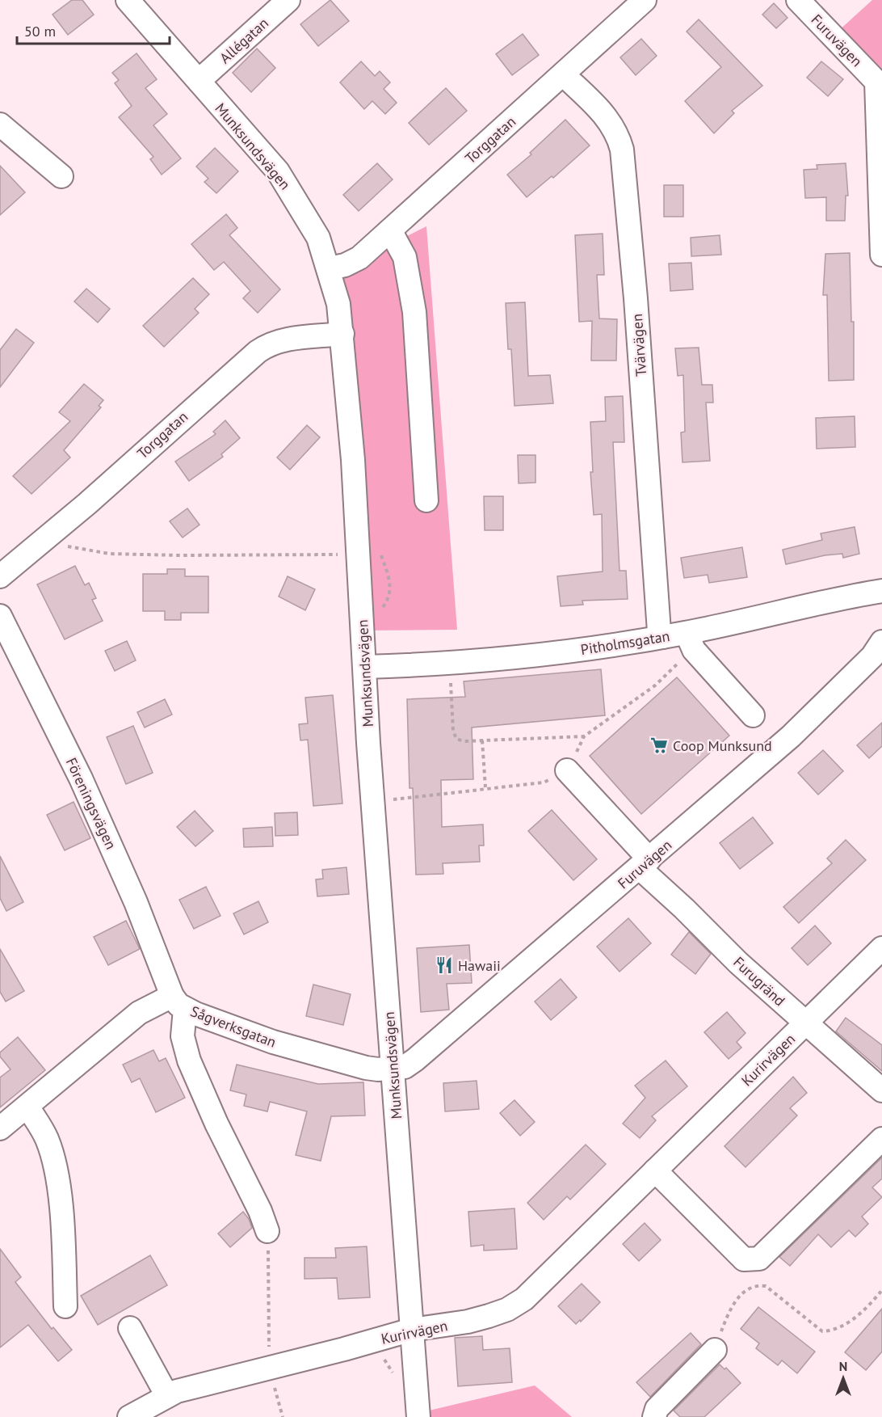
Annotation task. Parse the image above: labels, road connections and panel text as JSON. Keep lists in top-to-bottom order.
{
  "streets": {
    "street": [
      "Allégatan",
      "Furuvägen",
      "Torggatan",
      "Munksundsvägen",
      "Tvärvägen",
      "Pitholmsgatan",
      "Föreningsvägen",
      "Furugränd",
      "Sågverksgatan",
      "Kurirvägen"
    ]
  },
  "crossings": [
    ["Allégatan", "Munksundsvägen"],
    ["Furuvägen", "Munksundsvägen"],
    ["Furuvägen", "Furugränd"],
    ["Furuvägen", "Sågverksgatan"],
    ["Torggatan", "Munksundsvägen"],
    ["Torggatan", "Tvärvägen"],
    ["Munksundsvägen", "Pitholmsgatan"],
    ["Munksundsvägen", "Sågverksgatan"],
    ["Munksundsvägen", "Kurirvägen"],
    ["Tvärvägen", "Pitholmsgatan"],
    ["Föreningsvägen", "Sågverksgatan"],
    ["Furugränd", "Kurirvägen"]
  ],
  "places": {
    "supermarket": ["Coop Munksund"],
    "restaurant": ["Hawaii"]
  },
  "scale_bar": "50 m",
  "north": "top"
}
